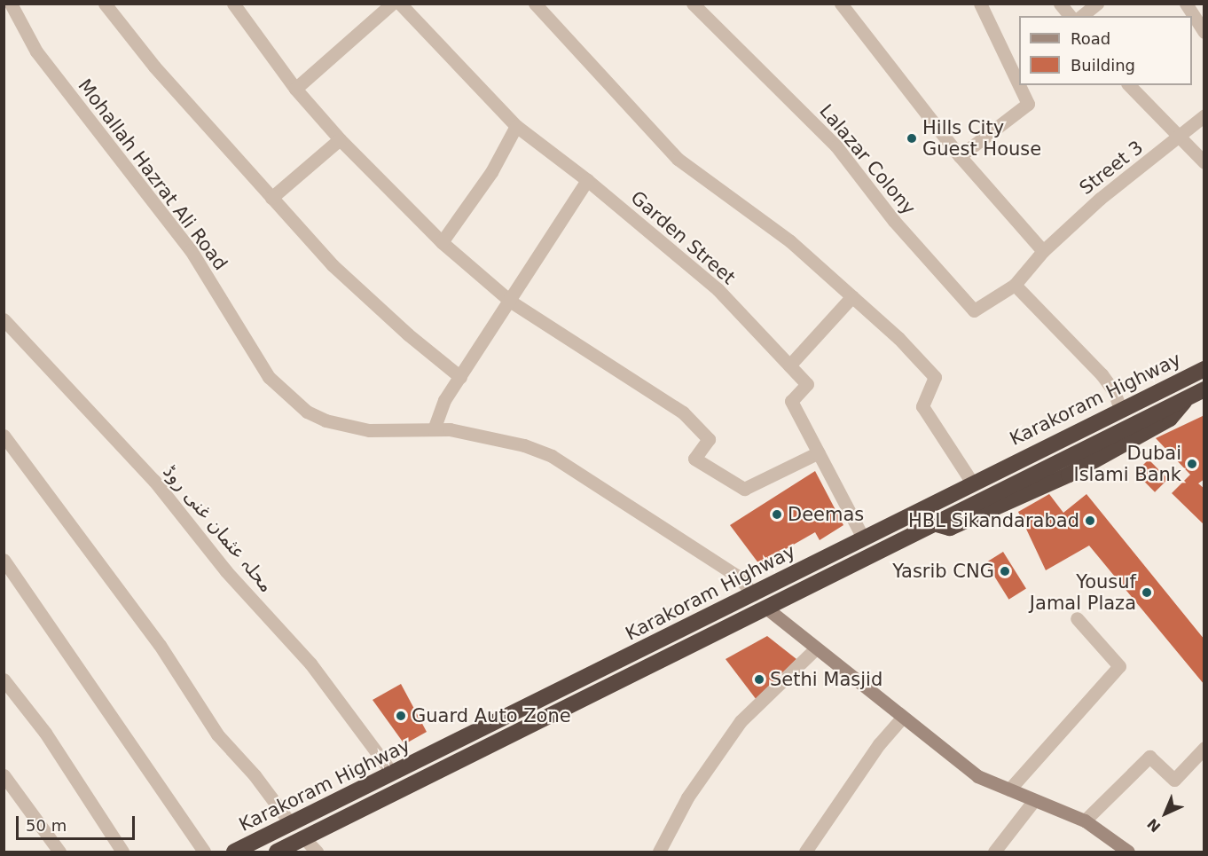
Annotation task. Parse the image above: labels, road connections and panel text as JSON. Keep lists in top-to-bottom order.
{
  "streets": {
    "highway": ["Karakoram Highway"],
    "street": [
      "Lalazar Colony",
      "Street 3",
      "Mohallah Hazrat Ali Road",
      "Garden Street",
      "محلہ عثمان غنی روڈ"
    ]
  },
  "crossings": [
    ["Lalazar Colony", "Street 3"],
    ["Mohallah Hazrat Ali Road", "Karakoram Highway"],
    ["Garden Street", "Karakoram Highway"],
    ["Karakoram Highway", "محلہ عثمان غنی روڈ"]
  ],
  "places": [
    "Hills City Guest House",
    "Dubai Islami Bank",
    "Deemas",
    "HBL Sikandarabad",
    "Yasrib CNG",
    "Yousuf Jamal Plaza",
    "Sethi Masjid",
    "Guard Auto Zone"
  ],
  "legend": ["Road", "Building"],
  "scale_bar": "50 m",
  "north": "bottom left"
}
